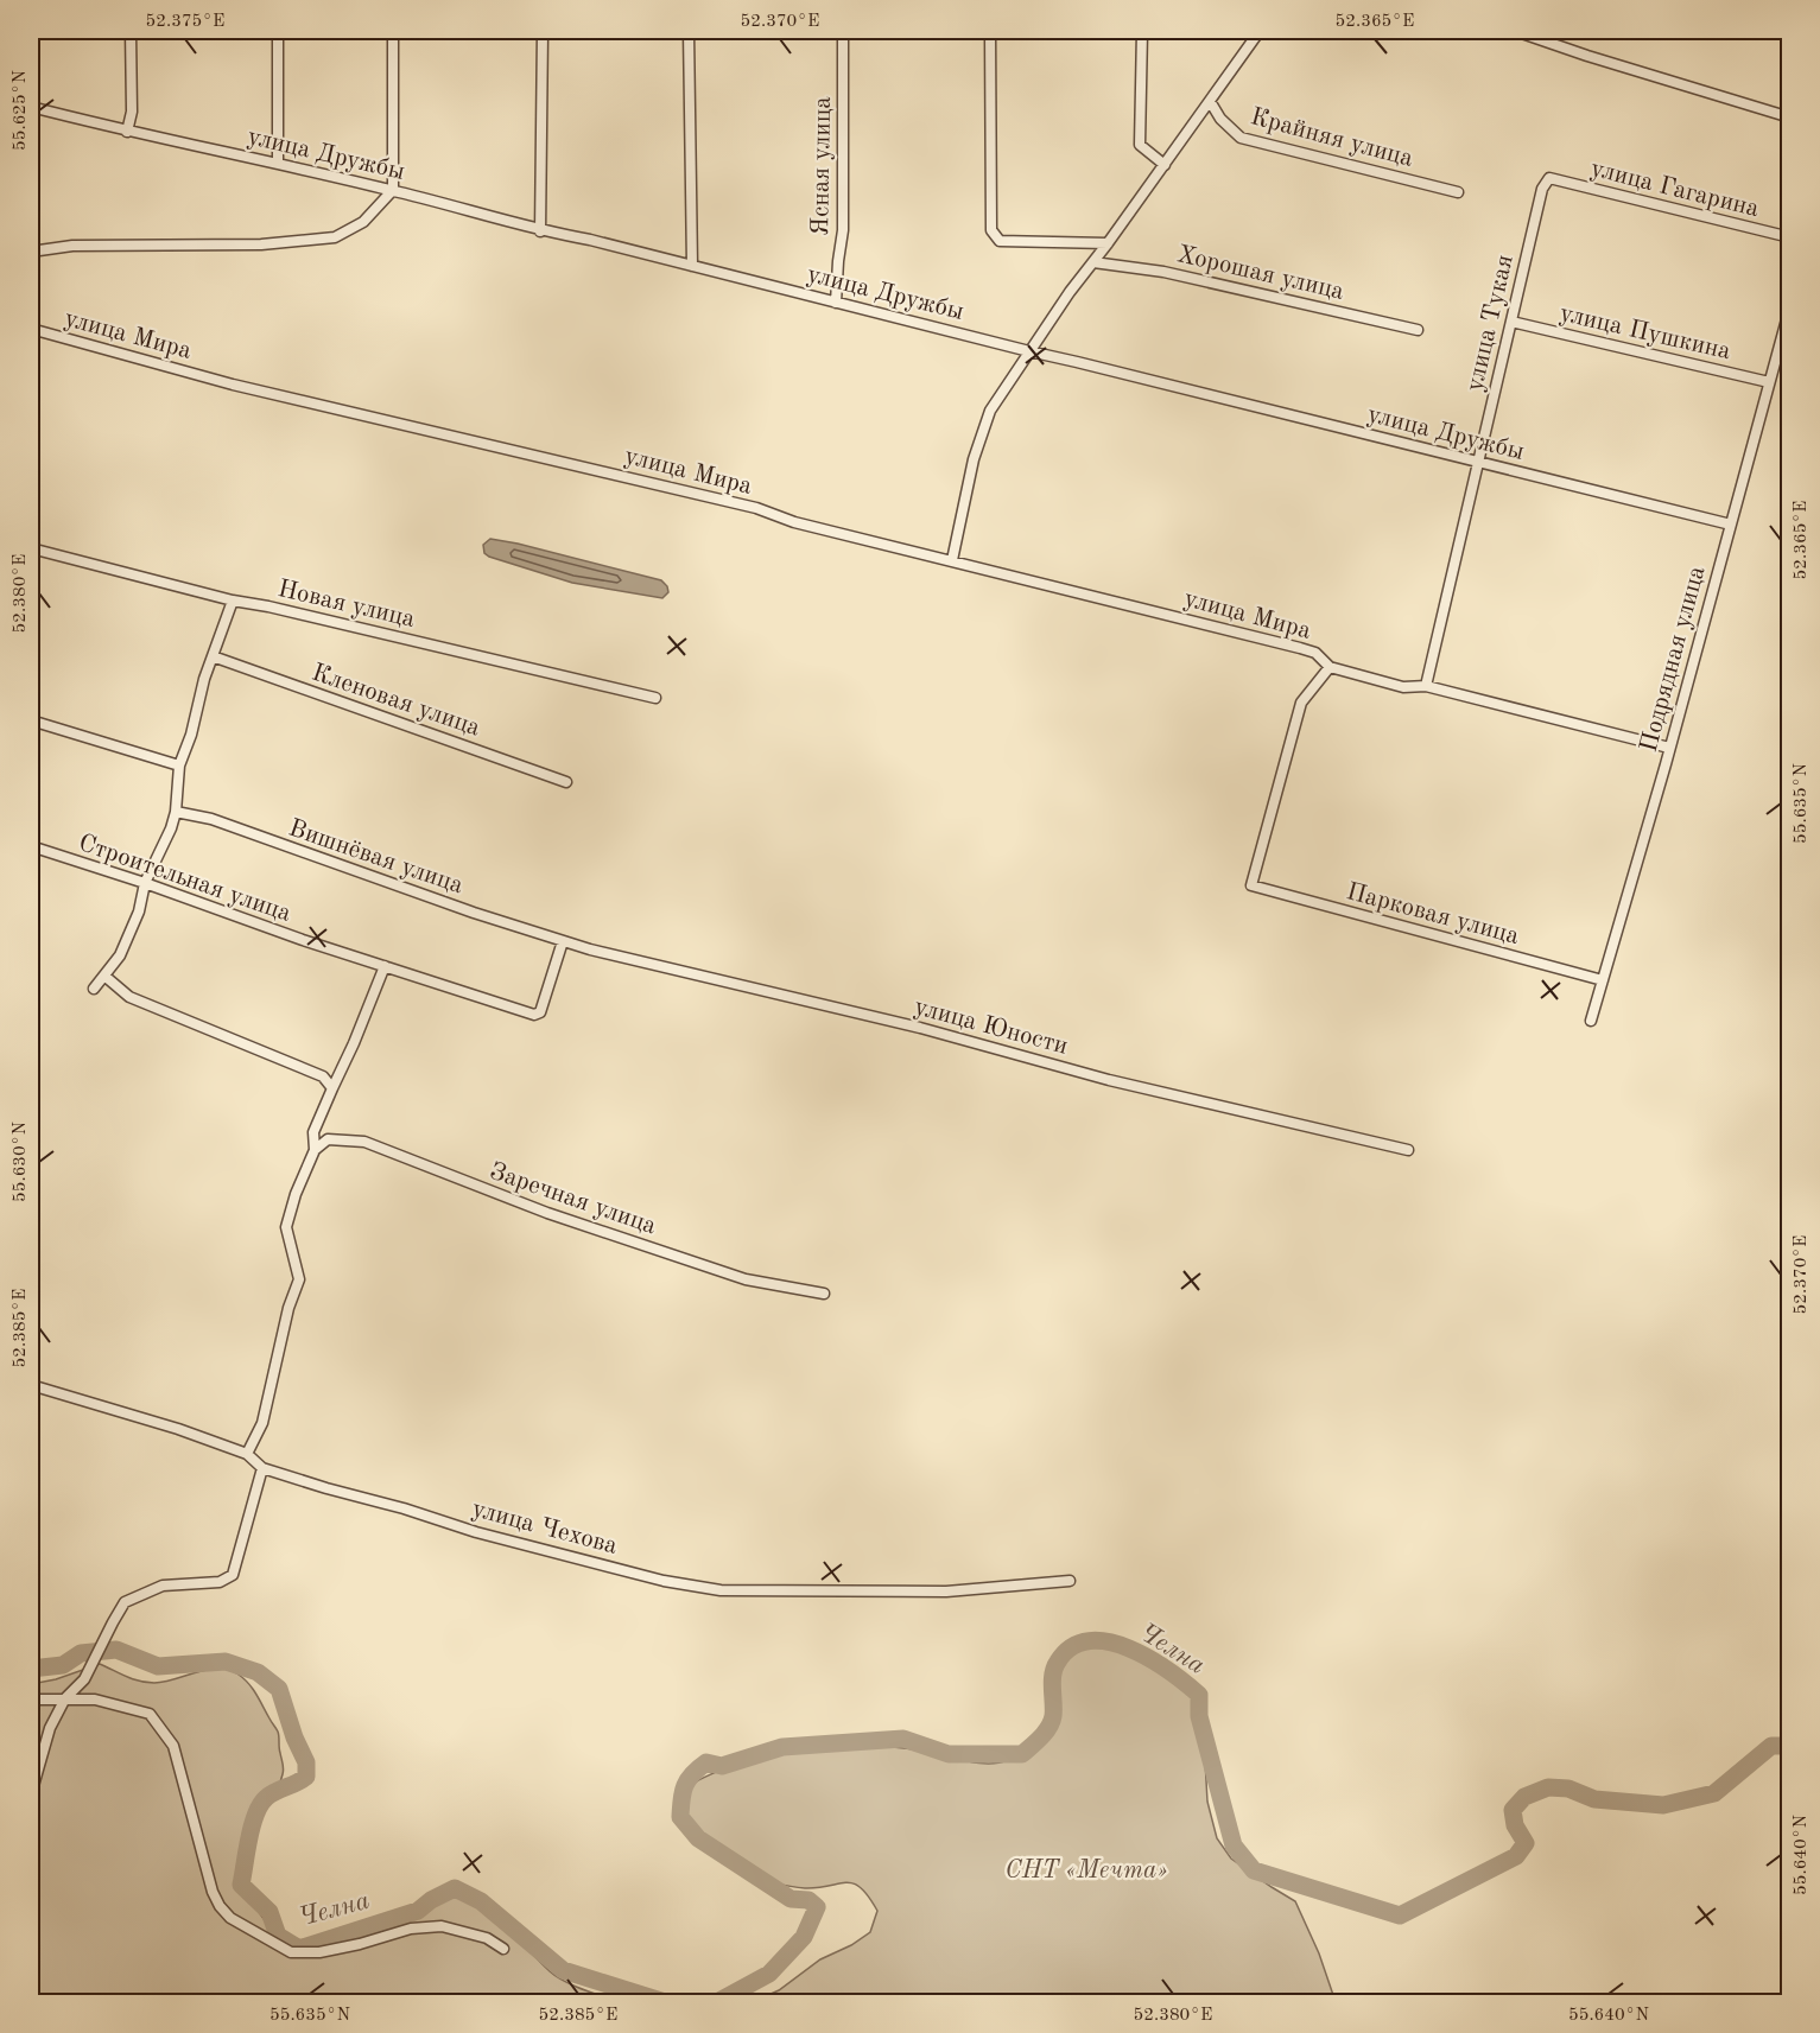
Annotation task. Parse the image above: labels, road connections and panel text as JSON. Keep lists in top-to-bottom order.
{
  "streets": {
    "street": [
      "Крайняя улица",
      "улица Дружбы",
      "Ясная улица",
      "улица Гагарина",
      "Хорошая улица",
      "улица Тукая",
      "улица Пушкина",
      "улица Мира",
      "Новая улица",
      "Подрядная улица",
      "Кленовая улица",
      "Вишнёвая улица",
      "Строительная улица",
      "Парковая улица",
      "улица Юности",
      "Заречная улица",
      "улица Чехова"
    ]
  },
  "crossings": [
    ["улица Дружбы", "Ясная улица"],
    ["улица Дружбы", "улица Тукая"],
    ["улица Дружбы", "Подрядная улица"],
    ["улица Гагарина", "улица Тукая"],
    ["улица Тукая", "улица Пушкина"],
    ["улица Тукая", "улица Мира"],
    ["улица Пушкина", "Подрядная улица"],
    ["улица Мира", "Подрядная улица"],
    ["улица Мира", "Парковая улица"],
    ["Подрядная улица", "Парковая улица"],
    ["Вишнёвая улица", "Строительная улица"],
    ["Вишнёвая улица", "улица Юности"],
    ["Строительная улица", "улица Юности"]
  ],
  "water": ["Челна"],
  "parks": ["СНТ «Мечта»"],
  "coordinates": [
    "52.375°E",
    "52.370°E",
    "52.365°E",
    "55.625°N",
    "52.380°E",
    "55.635°N",
    "55.630°N",
    "52.385°E",
    "55.640°N"
  ]
}
